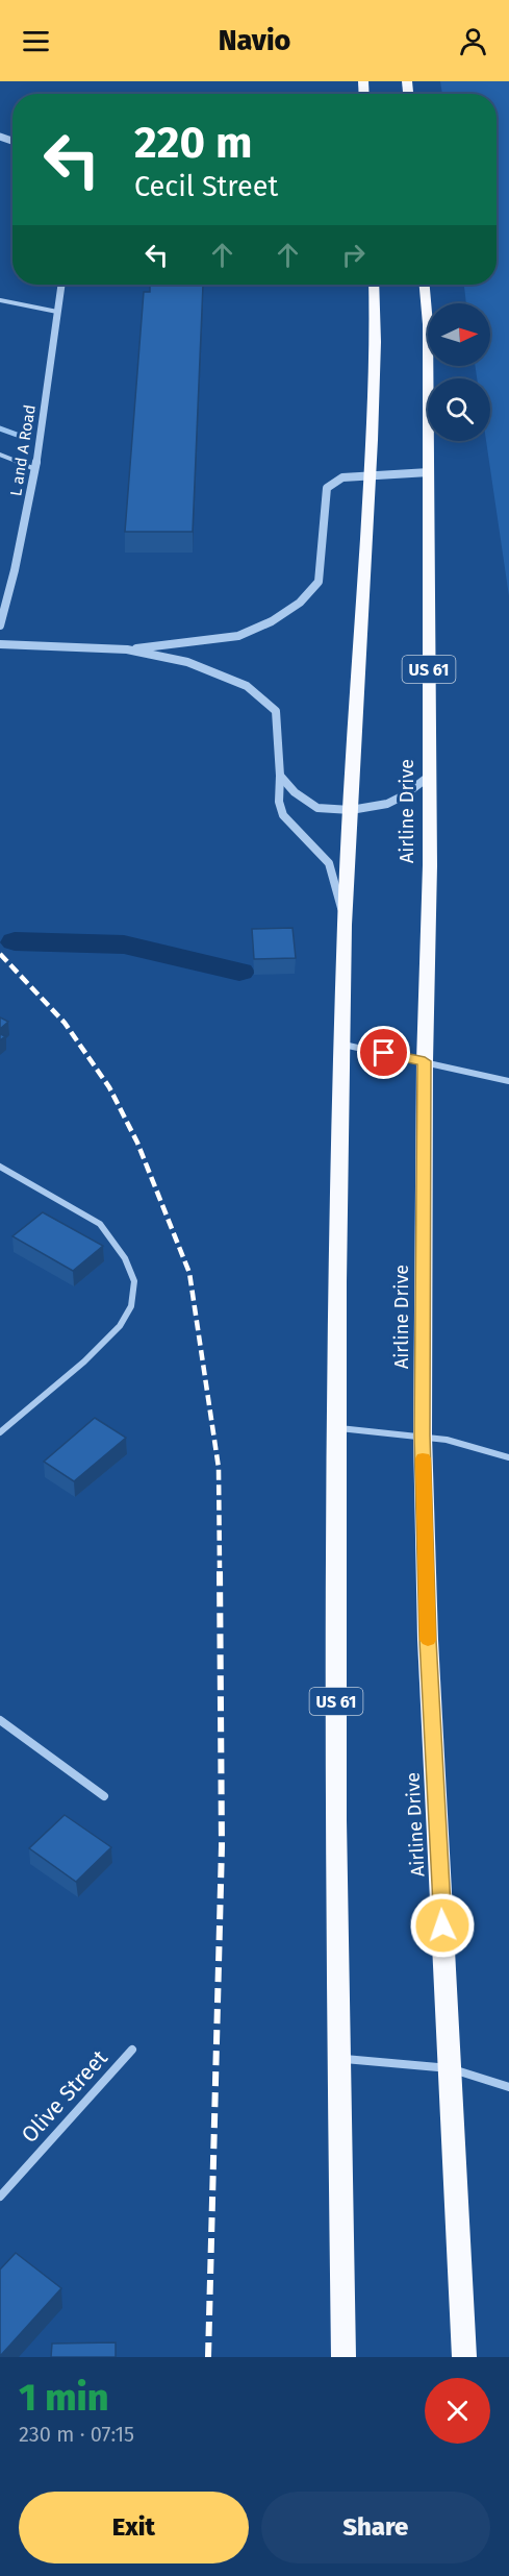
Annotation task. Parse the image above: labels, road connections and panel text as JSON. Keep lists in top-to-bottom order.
{
  "streets": {
    "highway": ["US 61", "Airline Drive"],
    "street": ["L and A Road", "Olive Street"]
  },
  "north": "right",
  "page": {
    "header": "Navio",
    "turn": ["220 m", "Cecil Street"],
    "heading": ["1 min", "230 m · 07:15"],
    "buttons": ["Exit", "Share"]
  }
}
